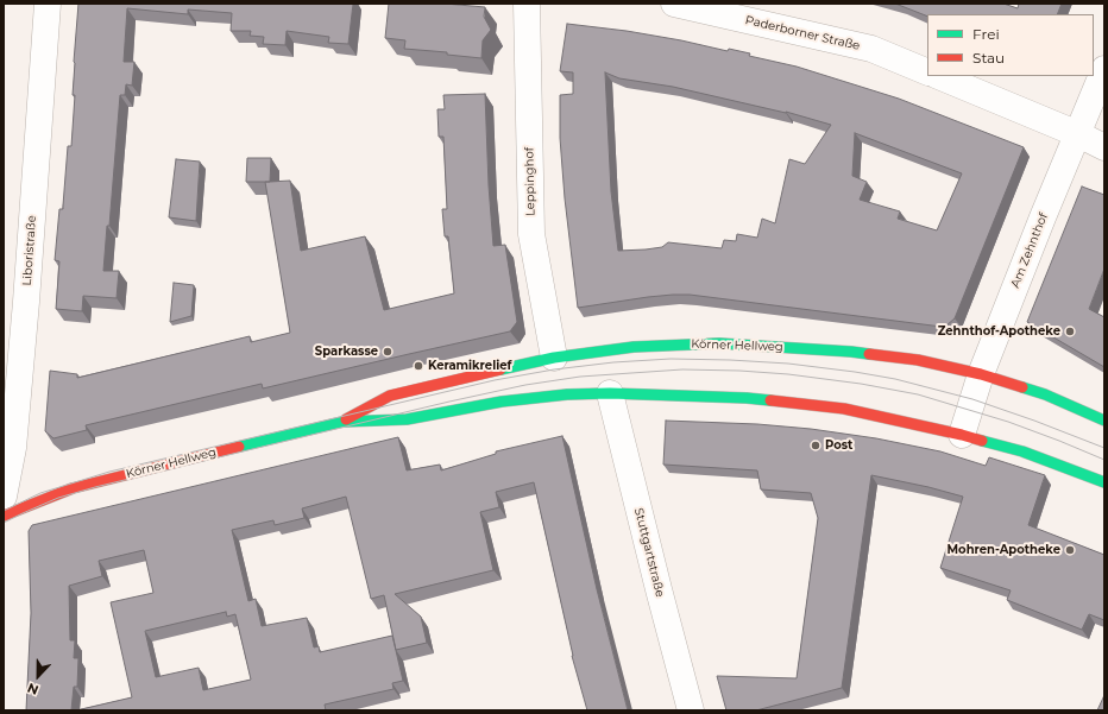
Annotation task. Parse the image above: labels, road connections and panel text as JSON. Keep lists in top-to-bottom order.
{
  "streets": {
    "main road": ["Körner Hellweg"],
    "street": [
      "Paderborner Straße",
      "Leppinghof",
      "Liboristraße",
      "Am Zehnthof",
      "Stuttgartstraße"
    ]
  },
  "crossings": [
    ["Leppinghof", "Körner Hellweg"],
    ["Am Zehnthof", "Körner Hellweg"],
    ["Körner Hellweg", "Stuttgartstraße"]
  ],
  "places": [
    "Zehnthof-Apotheke",
    "Sparkasse",
    "Keramikrelief",
    "Post",
    "Mohren-Apotheke"
  ],
  "legend": ["Frei", "Stau"],
  "north": "bottom"
}
